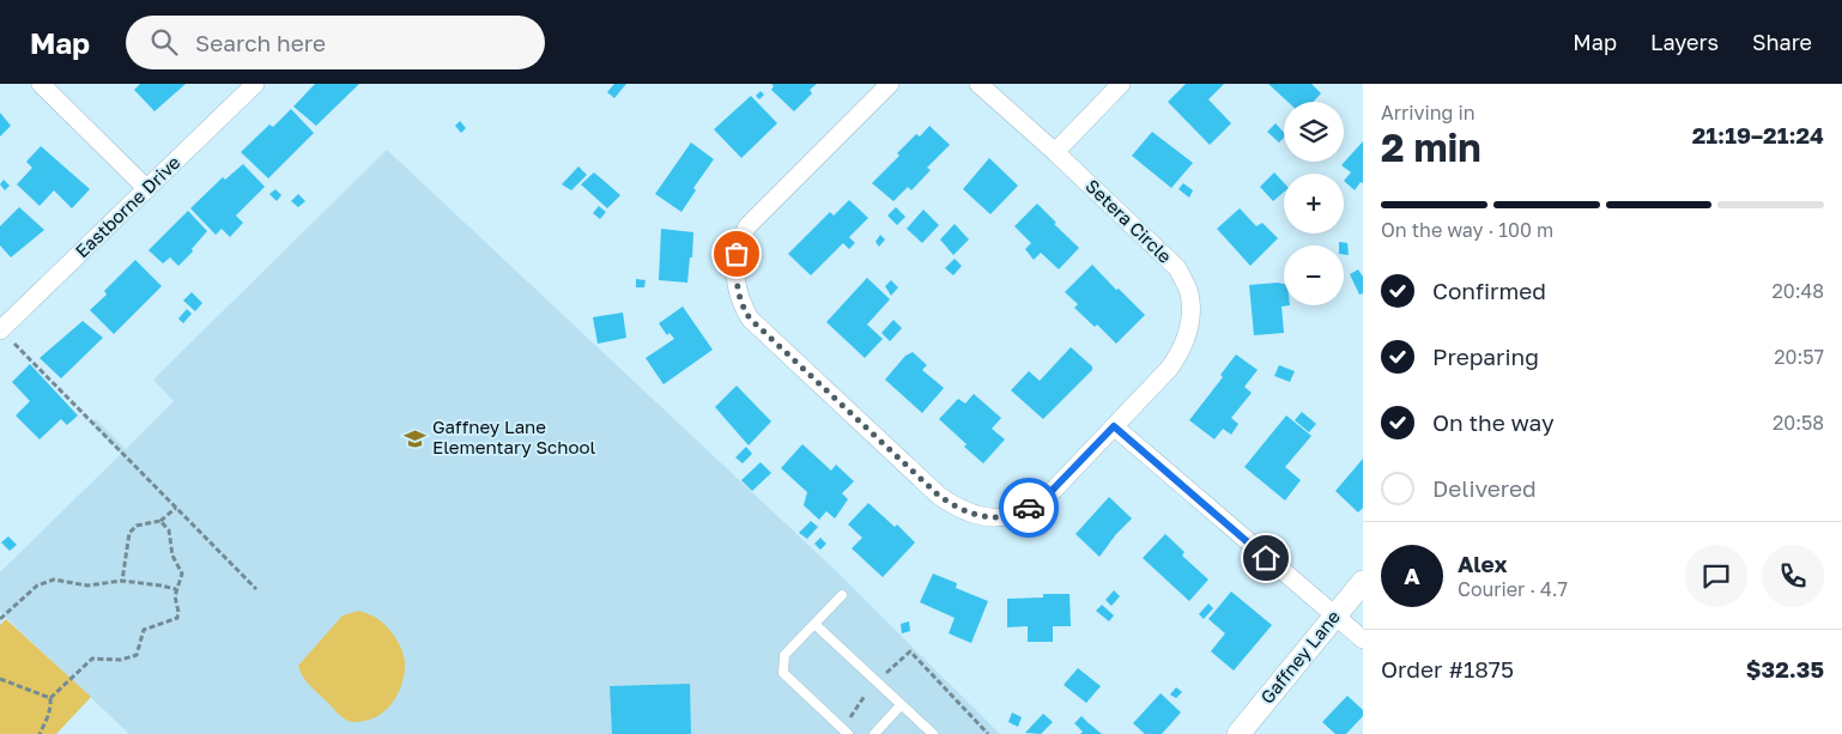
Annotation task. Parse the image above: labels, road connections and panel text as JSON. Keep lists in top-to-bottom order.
{
  "streets": {
    "street": ["Eastborne Drive", "Setera Circle", "Gaffney Lane"]
  },
  "places": {
    "school or university": ["Gaffney Lane Elementary School"]
  },
  "page": {
    "header": "Map",
    "search": "Search here",
    "nav": ["Map", "Layers", "Share"],
    "heading": ["2 min", "Arriving in", "21:19–21:24"],
    "panel": [
      "Alex",
      "Courier · 4.7",
      "Order #1875",
      "$32.35"
    ],
    "map_buttons": ["+", "−"],
    "bar": "On the way · 100 m",
    "list": [
      ["Confirmed", "20:48"],
      ["Preparing", "20:57"],
      ["On the way", "20:58"],
      "Delivered"
    ],
    "round": "A"
  }
}
